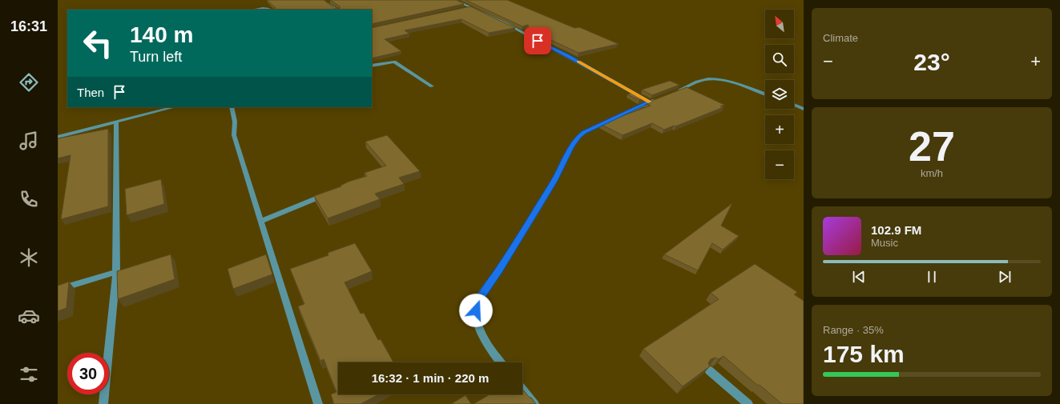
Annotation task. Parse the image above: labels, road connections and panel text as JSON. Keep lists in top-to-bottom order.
{
  "north": "top left",
  "page": {
    "tabs": "16:31",
    "tile": [
      "Climate",
      ["27", "km/h"],
      ["Range · 35%", "175 km"]
    ],
    "map_buttons": ["+", "−"],
    "turn": ["140 m", "Turn left"],
    "heat": ["−", "23°", "+"],
    "then": "Then",
    "song": ["102.9 FM", "Music"],
    "limit": "30",
    "trip": "16:32 · 1 min · 220 m"
  }
}
